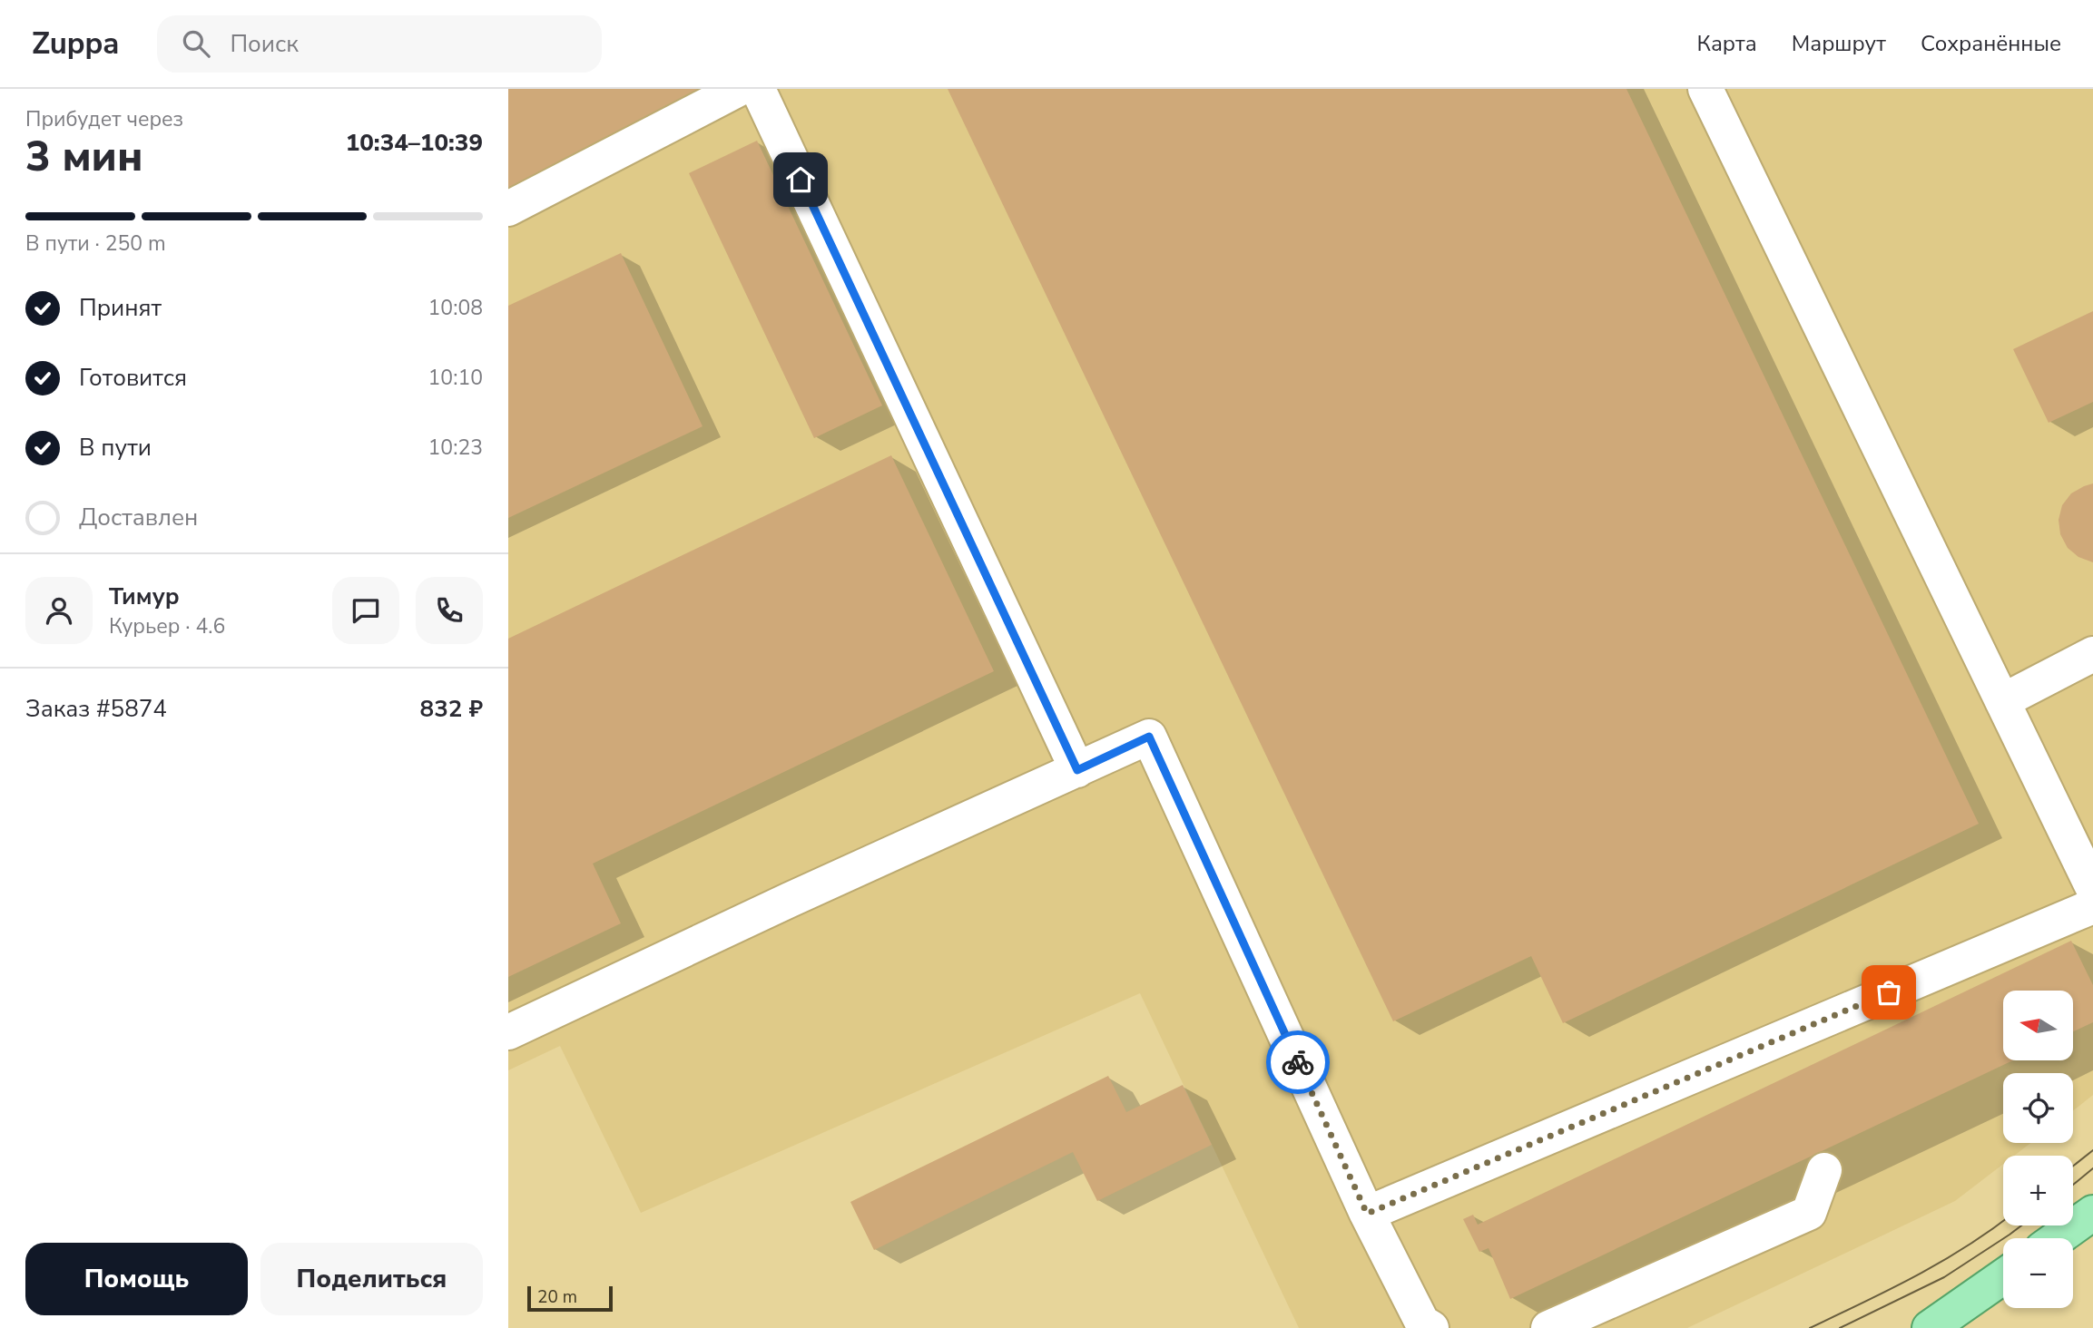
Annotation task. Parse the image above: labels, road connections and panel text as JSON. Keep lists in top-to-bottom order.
{
  "scale_bar": "20 m",
  "north": "left",
  "page": {
    "header": "Zuppa",
    "search": "Поиск",
    "nav": ["Карта", "Маршрут", "Сохранённые"],
    "heading": ["3 мин", "Прибудет через", "10:34–10:39"],
    "panel": [
      "Тимур",
      "Курьер · 4.6",
      "Заказ #5874",
      "832 ₽"
    ],
    "bar": "В пути · 250 m",
    "list": [
      ["Принят", "10:08"],
      ["Готовится", "10:10"],
      ["В пути", "10:23"],
      "Доставлен"
    ],
    "map_buttons": ["+", "−"],
    "buttons": ["Помощь", "Поделиться"],
    "scale": "20 m"
  }
}
